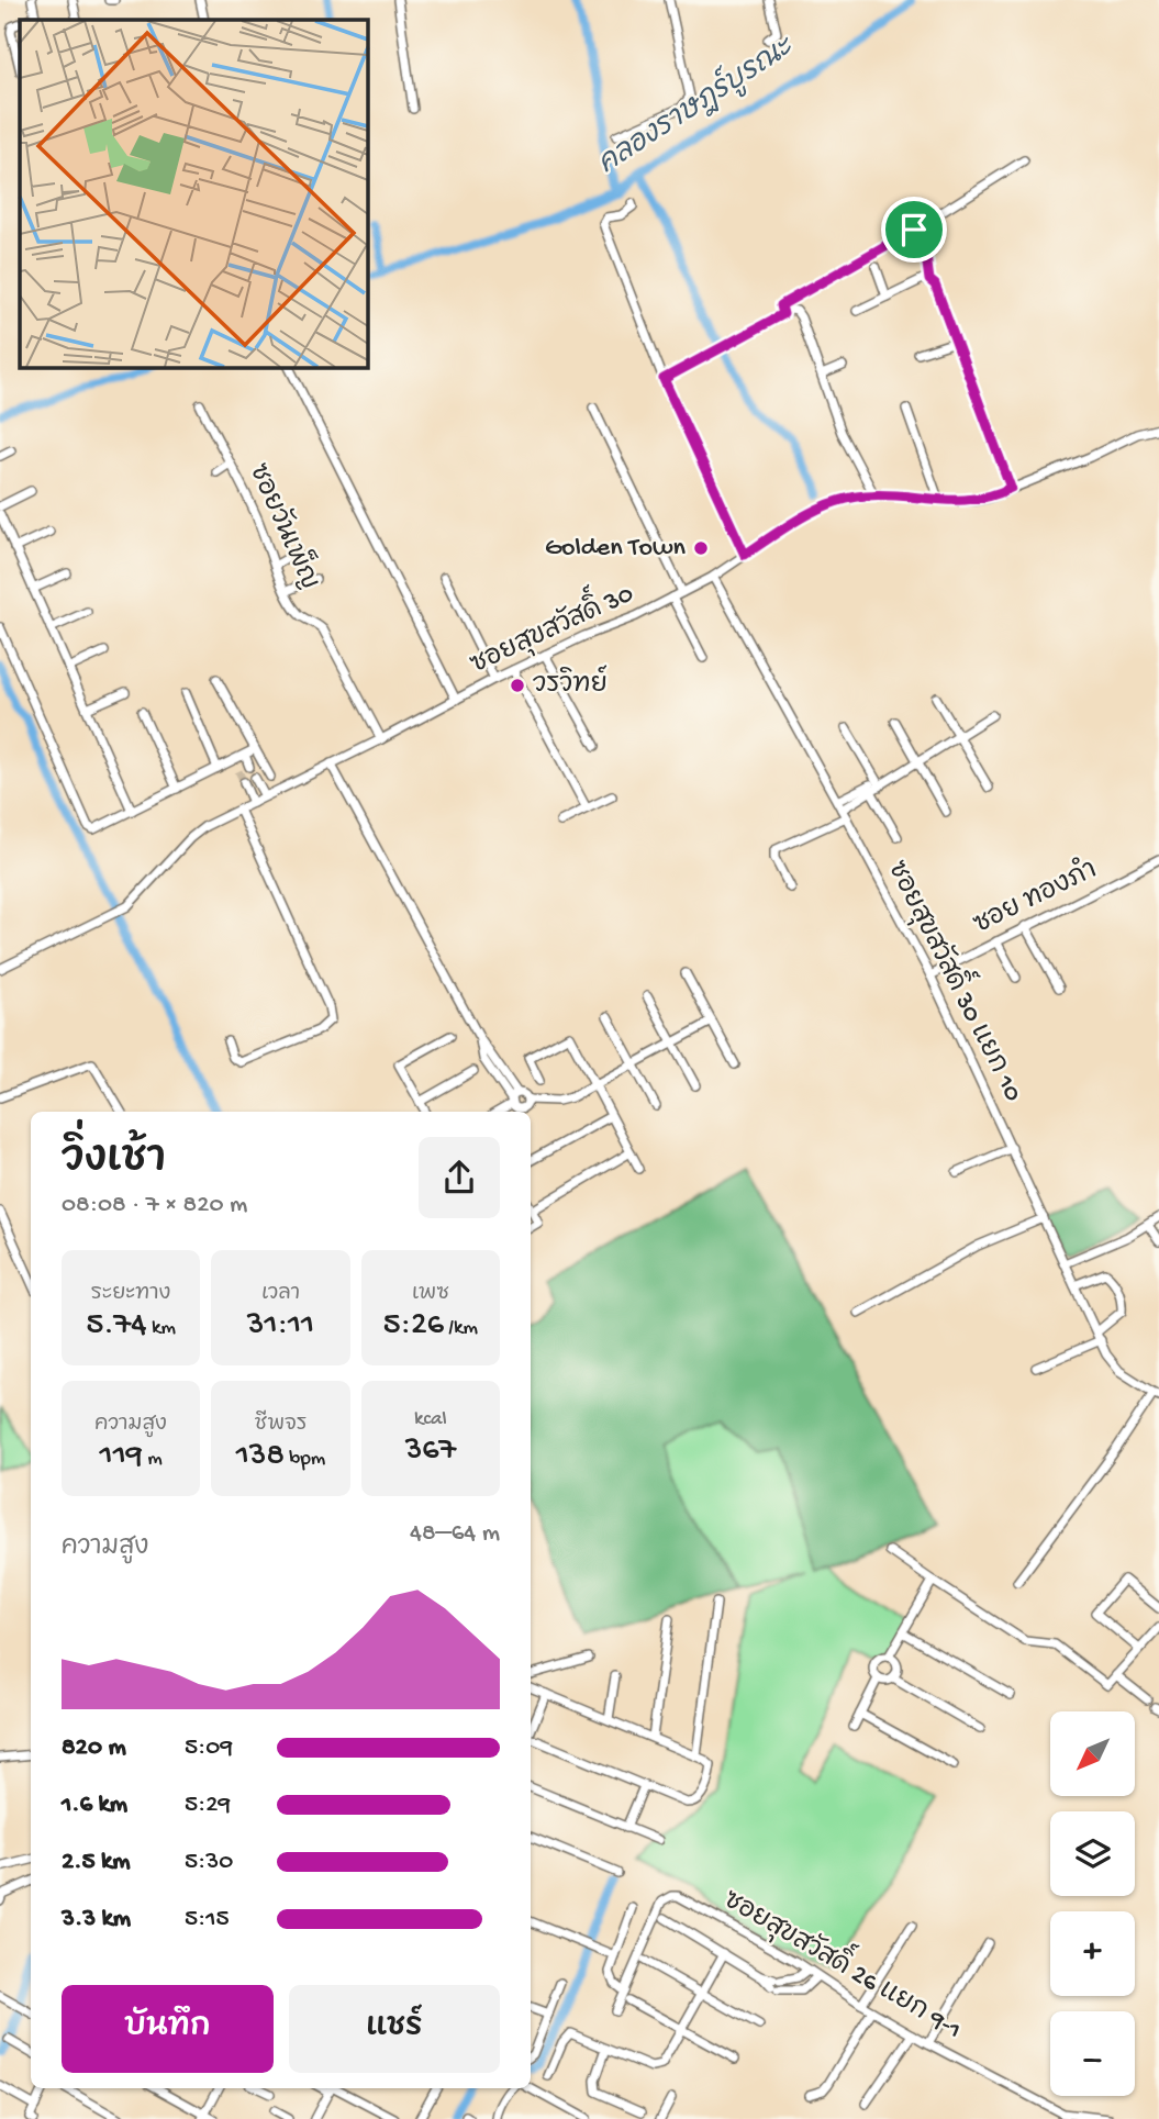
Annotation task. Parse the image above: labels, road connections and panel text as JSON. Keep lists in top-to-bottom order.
{
  "streets": {
    "street": [
      "ซอยวันเพ็ญ",
      "ซอยสุขสวัสดิ์ 30",
      "ซอย ทองภํา",
      "ซอยสุขสวัสดิ์ 30 แยก 10",
      "ซอยสุขสวัสดิ์ 26 แยก 9-1"
    ]
  },
  "crossings": [
    ["ซอยวันเพ็ญ", "ซอยสุขสวัสดิ์ 30"],
    ["ซอยสุขสวัสดิ์ 30", "ซอยสุขสวัสดิ์ 30 แยก 10"],
    ["ซอย ทองภํา", "ซอยสุขสวัสดิ์ 30 แยก 10"]
  ],
  "water": ["คลองราษฎร์บูรณะ"],
  "places": ["Golden Town", "วรวิทย์"],
  "north": "bottom left",
  "page": {
    "heading": ["วิ่งเช้า", "08:08 · 7 × 820 m"],
    "stats": [
      ["ระยะทาง", "5.74 km"],
      ["เวลา", "31:11"],
      ["เพซ", "5:26 /km"],
      ["ความสูง", "119 m"],
      ["ชีพจร", "138 bpm"],
      ["kcal", "367"]
    ],
    "chart": ["ความสูง", "48–64 m"],
    "map_buttons": ["+", "−"],
    "list": [
      {
        "name": "820 m",
        "note": "5:09"
      },
      {
        "name": "1.6 km",
        "note": "5:29"
      },
      {
        "name": "2.5 km",
        "note": "5:30"
      },
      {
        "name": "3.3 km",
        "note": "5:15"
      }
    ],
    "buttons": ["บันทึก", "แชร์"]
  }
}
